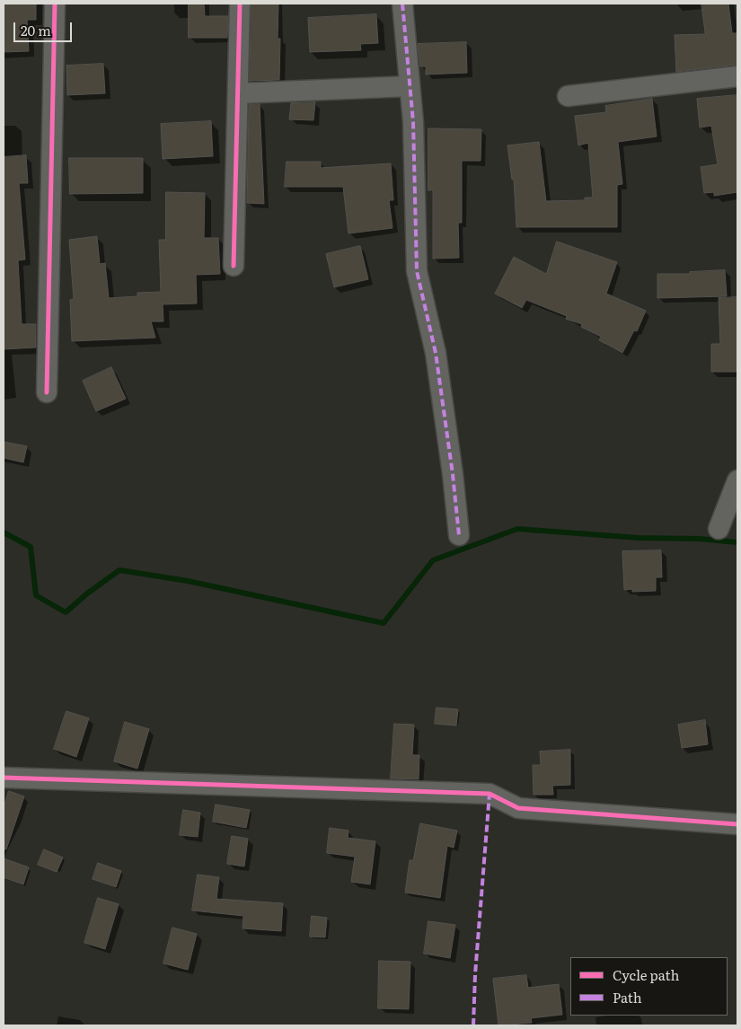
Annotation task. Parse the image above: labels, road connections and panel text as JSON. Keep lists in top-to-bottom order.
{
  "legend": ["Cycle path", "Path"],
  "scale_bar": "20 m"
}
